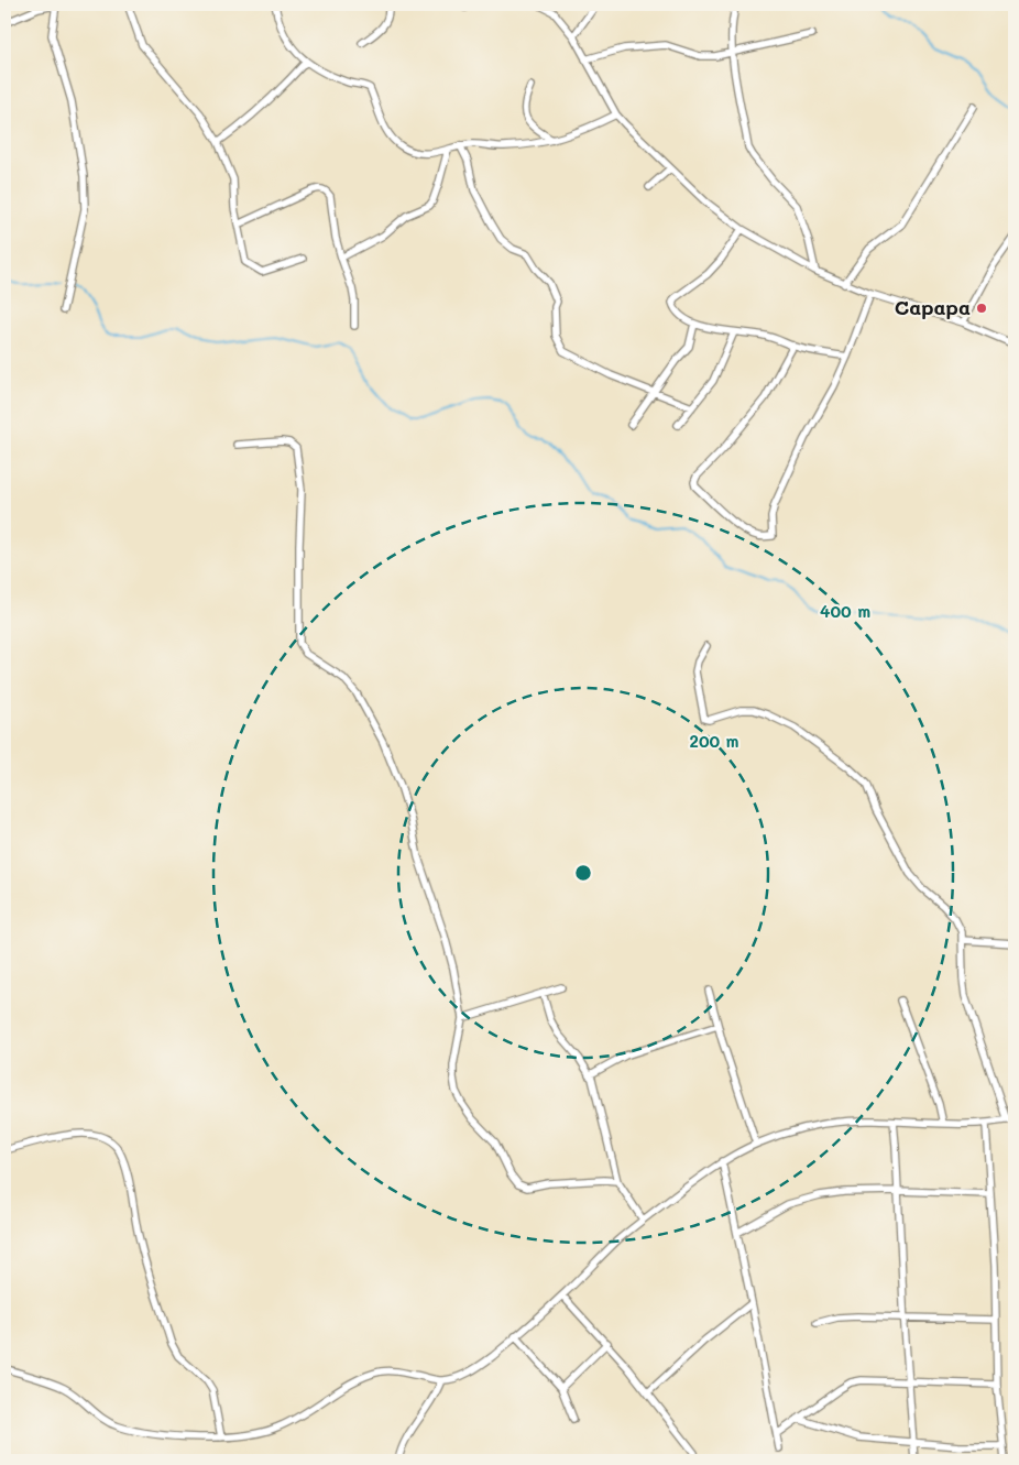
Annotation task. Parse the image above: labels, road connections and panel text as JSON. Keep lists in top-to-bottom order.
{
  "places": ["Capapa"],
  "rings": ["400 m", "200 m"]
}
